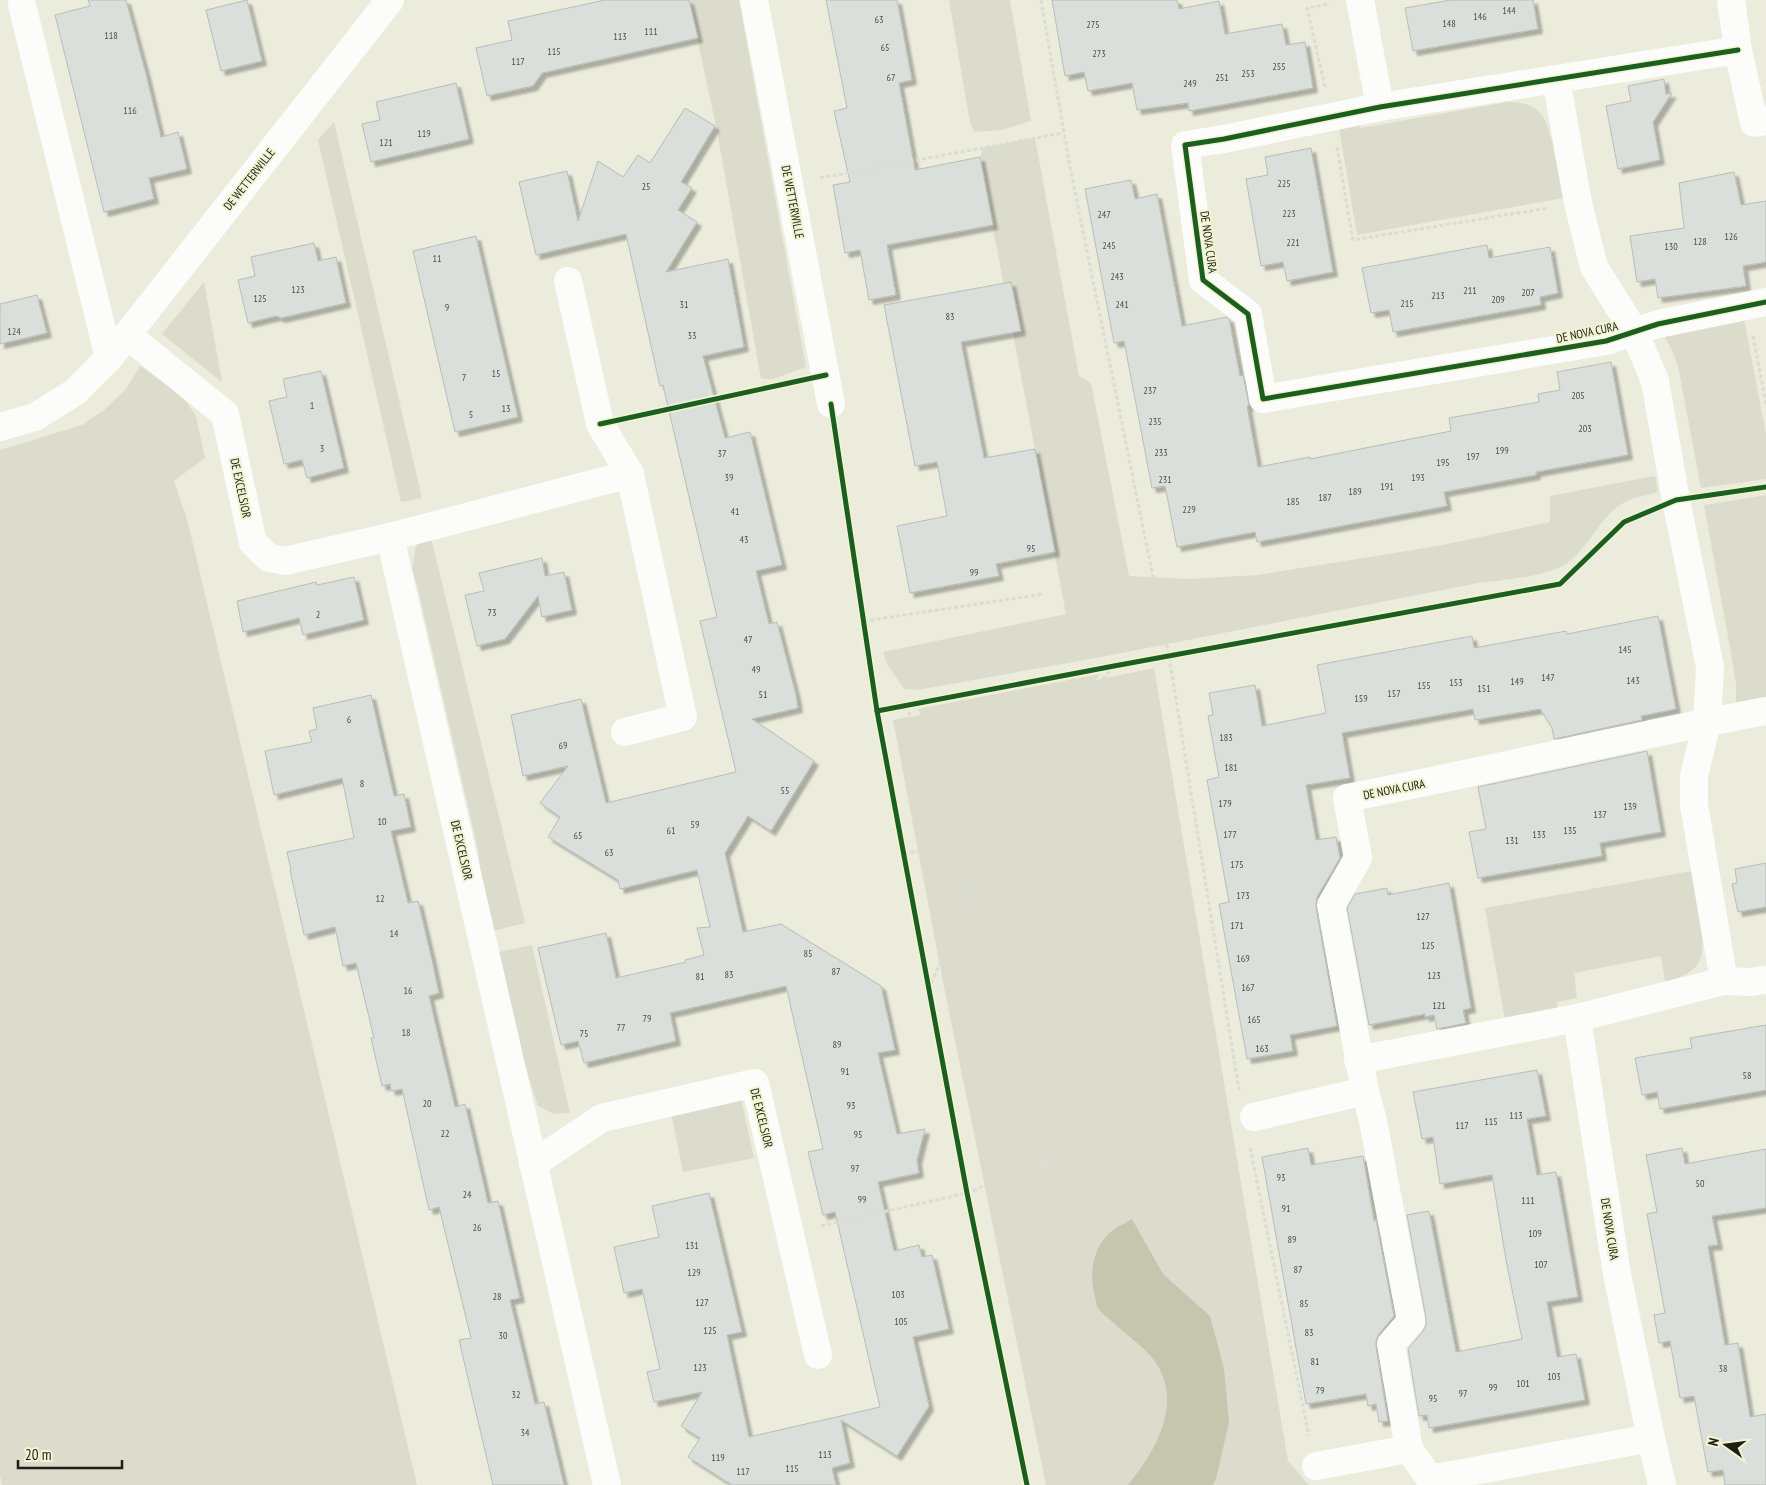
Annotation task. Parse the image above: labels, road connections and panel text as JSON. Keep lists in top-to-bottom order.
{
  "streets": {
    "street": ["DE WETTERWILLE", "DE NOVA CURA", "DE EXCELSIOR"]
  },
  "crossings": [
    ["DE WETTERWILLE", "DE EXCELSIOR"]
  ],
  "house_numbers": [
    "144",
    "146",
    "63",
    "148",
    "275",
    "111",
    "118",
    "113",
    "65",
    "115",
    "273",
    "117",
    "255",
    "253",
    "67",
    "251",
    "249",
    "116",
    "119",
    "121",
    "225",
    "25",
    "223",
    "247",
    "126",
    "128",
    "221",
    "245",
    "130",
    "11",
    "243",
    "123",
    "211",
    "207",
    "213",
    "125",
    "209",
    "215",
    "31",
    "241",
    "9",
    "83",
    "124",
    "33",
    "15",
    "7",
    "237",
    "205",
    "1",
    "13",
    "5",
    "235",
    "203",
    "3",
    "199",
    "233",
    "37",
    "197",
    "195",
    "39",
    "193",
    "231",
    "191",
    "189",
    "187",
    "185",
    "229",
    "41",
    "43",
    "95",
    "99",
    "73",
    "2",
    "47",
    "145",
    "49",
    "147",
    "143",
    "149",
    "153",
    "155",
    "151",
    "157",
    "51",
    "159",
    "6",
    "183",
    "69",
    "181",
    "8",
    "55",
    "179",
    "139",
    "137",
    "10",
    "59",
    "61",
    "135",
    "177",
    "133",
    "65",
    "131",
    "63",
    "175",
    "173",
    "12",
    "127",
    "171",
    "14",
    "125",
    "85",
    "169",
    "87",
    "83",
    "123",
    "81",
    "167",
    "16",
    "121",
    "79",
    "165",
    "77",
    "18",
    "75",
    "89",
    "163",
    "91",
    "58",
    "20",
    "93",
    "113",
    "115",
    "117",
    "22",
    "95",
    "97",
    "93",
    "50",
    "24",
    "99",
    "111",
    "91",
    "26",
    "109",
    "89",
    "131",
    "107",
    "87",
    "129",
    "103",
    "28",
    "127",
    "85",
    "105",
    "125",
    "83",
    "30",
    "81",
    "123",
    "38",
    "103",
    "101",
    "99",
    "79",
    "97",
    "32",
    "95",
    "34",
    "113",
    "119",
    "115",
    "117"
  ],
  "scale_bar": "20 m",
  "north": "left"
}
